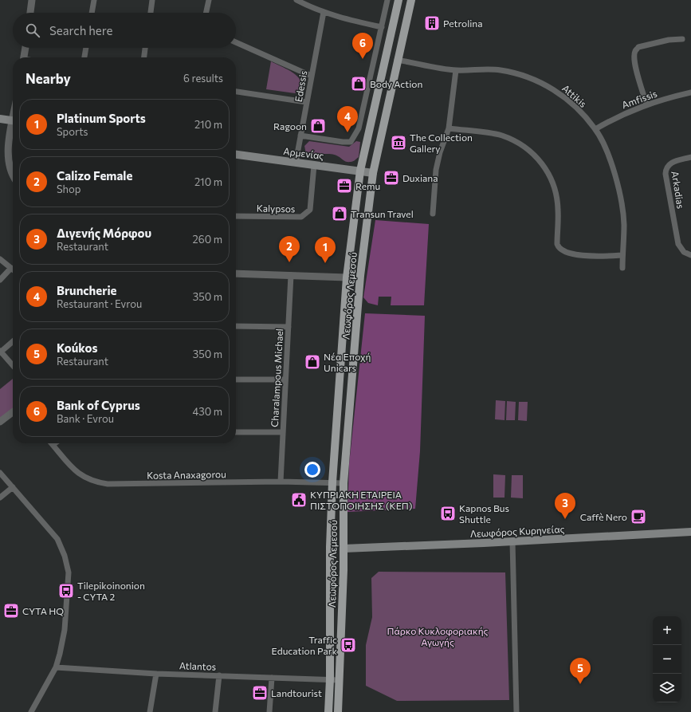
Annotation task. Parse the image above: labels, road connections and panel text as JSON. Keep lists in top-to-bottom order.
{
  "streets": {
    "main road": ["Αρμενίας", "Λεωφόρος Λεμεσού", "Λεωφόρος Κυρηνείας"],
    "street": [
      "Edessis",
      "Attikis",
      "Amfissis",
      "Arkadias",
      "Kalypsos",
      "Charalampous Michael",
      "Kosta Anaxagorou",
      "Atlantos"
    ]
  },
  "crossings": [
    ["Edessis", "Αρμενίας"],
    ["Attikis", "Amfissis"],
    ["Attikis", "Λεωφόρος Λεμεσού"],
    ["Αρμενίας", "Kalypsos"],
    ["Αρμενίας", "Λεωφόρος Λεμεσού"],
    ["Λεωφόρος Λεμεσού", "Kosta Anaxagorou"],
    ["Λεωφόρος Λεμεσού", "Λεωφόρος Κυρηνείας"],
    ["Λεωφόρος Λεμεσού", "Atlantos"],
    ["Charalampous Michael", "Kosta Anaxagorou"]
  ],
  "parks": ["Πάρκο Κυκλοφοριακής Αγωγής"],
  "places": {
    "building": ["Petrolina"],
    "shop": [
      "Body Action",
      "Ragoon",
      "Transun Travel",
      "Νέα Εποχή Unicars"
    ],
    "museum": ["The Collection Gallery"],
    "office": [
      "Duxiana",
      "Remu",
      "CYTA HQ",
      "Landtourist"
    ],
    "public building": ["ΚΥΠΡΙΑΚΗ ΕΤΑΙΡΕΙΑ ΠΙΣΤΟΠΟΙΗΣΗΣ (ΚΕΠ)"],
    "bus stop": ["Kapnos Bus Shuttle", "Tilepikoinonion - CYTA 2", "Traffic Education Park"],
    "cafe": ["Caffè Nero"]
  },
  "page": {
    "search": "Search here",
    "pins": [
      "6",
      "4",
      "2",
      "1",
      "3",
      "5"
    ],
    "heading": ["Nearby", "6 results"],
    "list": [
      {
        "mark": "1",
        "name": "Platinum Sports",
        "note": "Sports",
        "value": "210 m"
      },
      {
        "mark": "2",
        "name": "Calizo Female",
        "note": "Shop",
        "value": "210 m"
      },
      {
        "mark": "3",
        "name": "Διγενής Μόρφου",
        "note": "Restaurant",
        "value": "260 m"
      },
      {
        "mark": "4",
        "name": "Bruncherie",
        "note": "Restaurant · Evrou",
        "value": "350 m"
      },
      {
        "mark": "5",
        "name": "Koúkos",
        "note": "Restaurant",
        "value": "350 m"
      },
      {
        "mark": "6",
        "name": "Bank of Cyprus",
        "note": "Bank · Evrou",
        "value": "430 m"
      }
    ],
    "map_buttons": ["+", "−"]
  }
}
